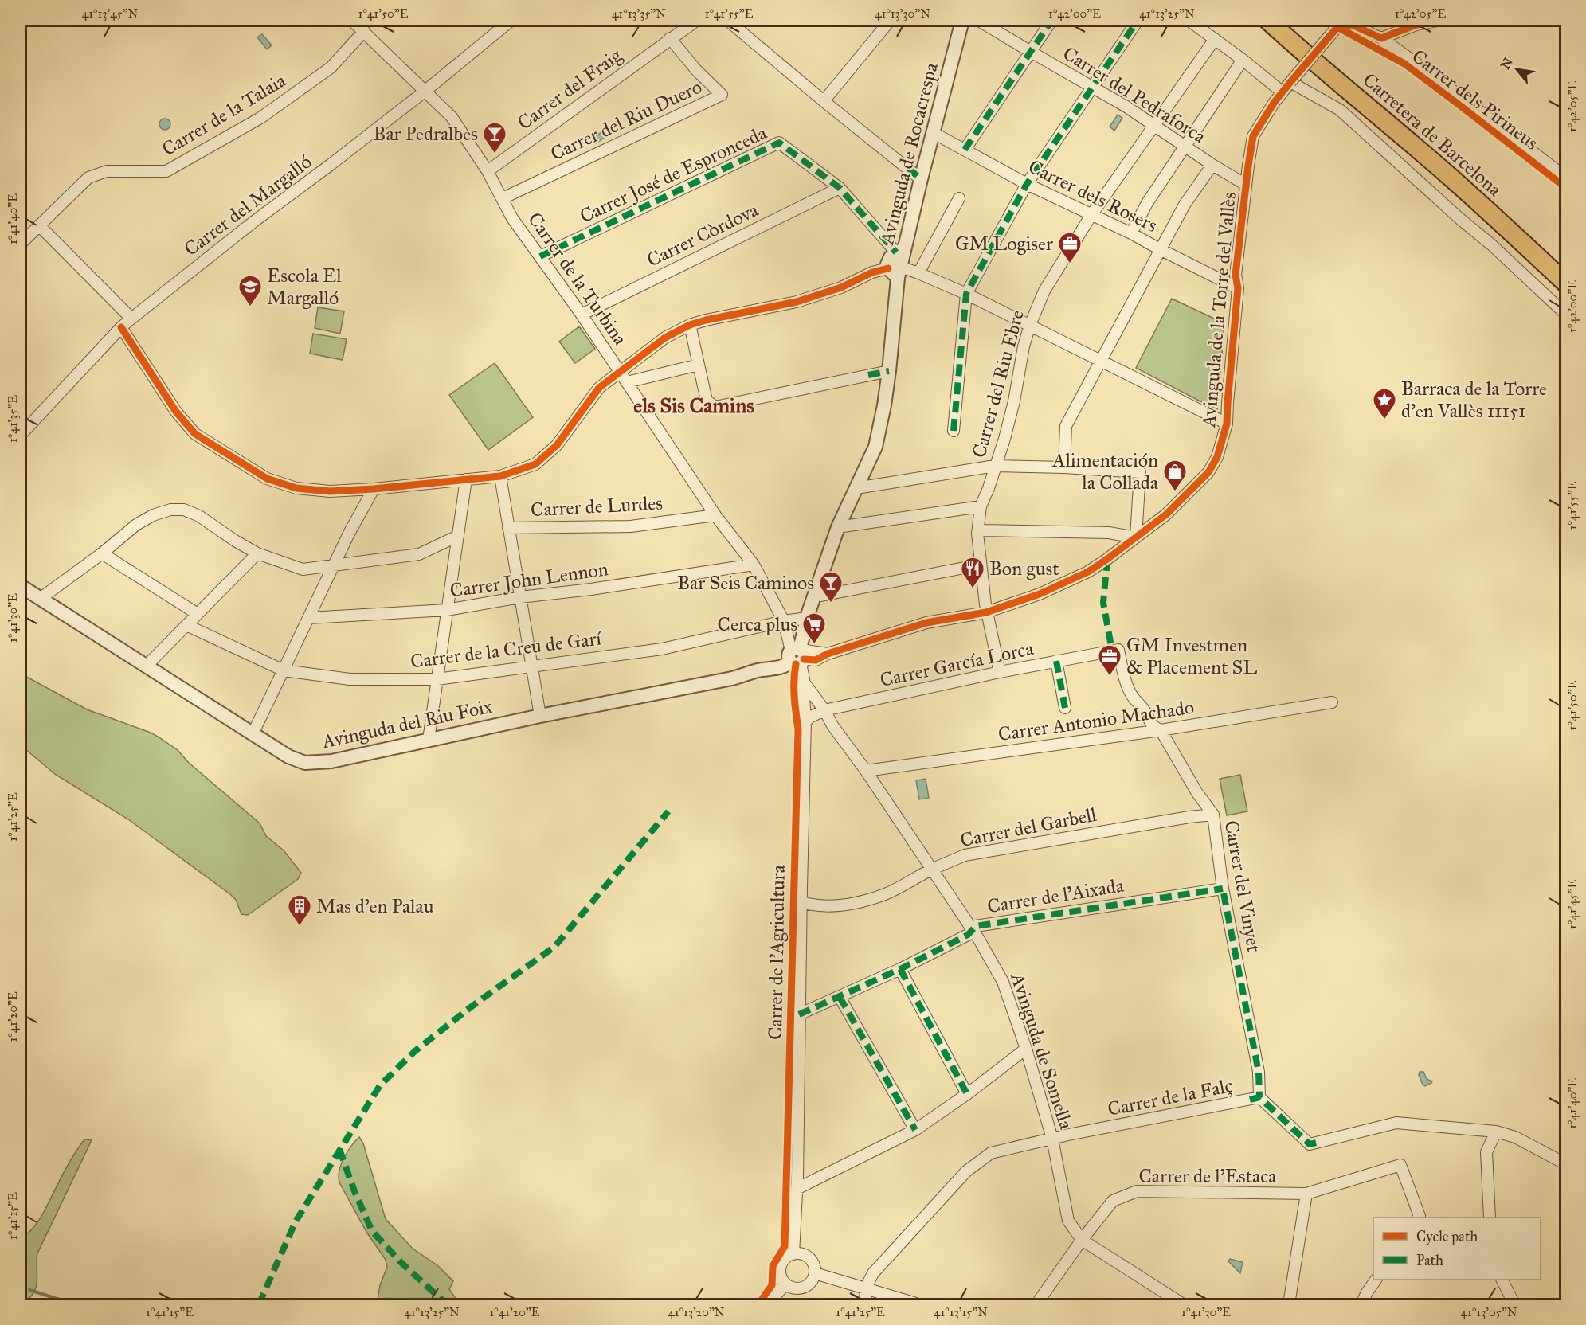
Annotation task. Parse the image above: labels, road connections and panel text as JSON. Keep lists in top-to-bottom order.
{
  "streets": {
    "highway": ["Carretera de Barcelona"],
    "street": [
      "Carrer del Fraig",
      "Carrer del Pedraforca",
      "Carrer dels Pirineus",
      "Carrer de la Talaia",
      "Carrer del Riu Duero",
      "Avinguda de Rocacrespa",
      "Carrer José de Espronceda",
      "Carrer dels Rosers",
      "Carrer del Margalló",
      "Carrer Còrdova",
      "Carrer de la Turbina",
      "Avinguda de la Torre del Vallès",
      "Carrer del Riu Ebre",
      "Carrer de Lurdes",
      "Carrer John Lennon",
      "Carrer de la Creu de Garí",
      "Carrer García Lorca",
      "Carrer Antonio Machado",
      "Avinguda del Riu Foix",
      "Carrer del Garbell",
      "Carrer del Vinyet",
      "Carrer de l'Aixada",
      "Carrer de l'Agricultura",
      "Avinguda de Somella",
      "Carrer de la Falç",
      "Carrer de l'Estaca"
    ]
  },
  "crossings": [
    ["Carrer del Fraig", "Carrer del Riu Duero"],
    ["Carrer del Fraig", "Carrer de la Turbina"],
    ["Carrer del Pedraforca", "Avinguda de la Torre del Vallès"],
    ["Carrer del Pedraforca", "Carrer del Riu Ebre"],
    ["Carrer dels Pirineus", "Avinguda de la Torre del Vallès"],
    ["Carrer de la Talaia", "Carrer de la Turbina"],
    ["Carrer del Riu Duero", "Carrer de la Turbina"],
    ["Avinguda de Rocacrespa", "Carrer José de Espronceda"],
    ["Avinguda de Rocacrespa", "Carrer dels Rosers"],
    ["Avinguda de Rocacrespa", "Carrer de la Turbina"],
    ["Avinguda de Rocacrespa", "Avinguda de la Torre del Vallès"],
    ["Avinguda de Rocacrespa", "Carrer de la Creu de Garí"],
    ["Avinguda de Rocacrespa", "Avinguda del Riu Foix"],
    ["Avinguda de Rocacrespa", "Carrer de l'Agricultura"],
    ["Avinguda de Rocacrespa", "Avinguda de Somella"],
    ["Carrer José de Espronceda", "Carrer Còrdova"],
    ["Carrer José de Espronceda", "Carrer de la Turbina"],
    ["Carrer dels Rosers", "Avinguda de la Torre del Vallès"],
    ["Carrer dels Rosers", "Carrer del Riu Ebre"],
    ["Carrer del Margalló", "Carrer de la Turbina"],
    ["Carrer Còrdova", "Carrer de la Turbina"],
    ["Carrer de la Turbina", "Avinguda de la Torre del Vallès"],
    ["Carrer de la Turbina", "Carrer de Lurdes"],
    ["Carrer de la Turbina", "Carrer John Lennon"],
    ["Carrer de la Turbina", "Carrer de la Creu de Garí"],
    ["Carrer de la Turbina", "Avinguda del Riu Foix"],
    ["Carrer de la Turbina", "Carrer de l'Agricultura"],
    ["Carrer de la Turbina", "Avinguda de Somella"],
    ["Avinguda de la Torre del Vallès", "Carrer del Riu Ebre"],
    ["Avinguda de la Torre del Vallès", "Avinguda del Riu Foix"],
    ["Avinguda de la Torre del Vallès", "Carrer de l'Agricultura"],
    ["Avinguda de la Torre del Vallès", "Avinguda de Somella"],
    ["Carrer del Riu Ebre", "Carrer García Lorca"],
    ["Carrer García Lorca", "Carrer del Vinyet"],
    ["Carrer García Lorca", "Carrer de l'Agricultura"],
    ["Carrer García Lorca", "Avinguda de Somella"],
    ["Carrer Antonio Machado", "Carrer del Vinyet"],
    ["Carrer Antonio Machado", "Avinguda de Somella"],
    ["Avinguda del Riu Foix", "Carrer de l'Agricultura"],
    ["Avinguda del Riu Foix", "Avinguda de Somella"],
    ["Carrer del Garbell", "Carrer del Vinyet"],
    ["Carrer del Garbell", "Carrer de l'Agricultura"],
    ["Carrer del Garbell", "Avinguda de Somella"],
    ["Carrer del Vinyet", "Carrer de l'Aixada"],
    ["Carrer del Vinyet", "Carrer de la Falç"],
    ["Carrer de l'Aixada", "Carrer de l'Agricultura"],
    ["Carrer de l'Aixada", "Avinguda de Somella"],
    ["Carrer de l'Agricultura", "Avinguda de Somella"],
    ["Avinguda de Somella", "Carrer de la Falç"],
    ["Avinguda de Somella", "Carrer de l'Estaca"]
  ],
  "districts": ["els Sis Camins"],
  "places": {
    "bar": ["Bar Pedralbes", "Bar Seis Caminos"],
    "office": ["GM Logiser", "GM Investmen & Placement SL"],
    "school or university": ["Escola El Margalló"],
    "place": ["Barraca de la Torre d’en Vallès 11151"],
    "shop": ["Alimentación la Collada"],
    "restaurant": ["Bon gust"],
    "supermarket": ["Cerca plus"],
    "building": ["Mas d'en Palau"]
  },
  "legend": ["Cycle path", "Path"],
  "north": "top left",
  "coordinates": [
    "41°13'45\"N",
    "1°41'50\"E",
    "41°13'35\"N",
    "1°41'55\"E",
    "41°13'30\"N",
    "1°42'00\"E",
    "41°13'25\"N",
    "1°42'05\"E",
    "1°41'40\"E",
    "1°41'35\"E",
    "1°41'30\"E",
    "1°41'25\"E",
    "1°41'45\"E",
    "1°41'20\"E",
    "1°41'15\"E",
    "41°13'20\"N",
    "41°13'15\"N",
    "41°13'05\"N"
  ]
}
